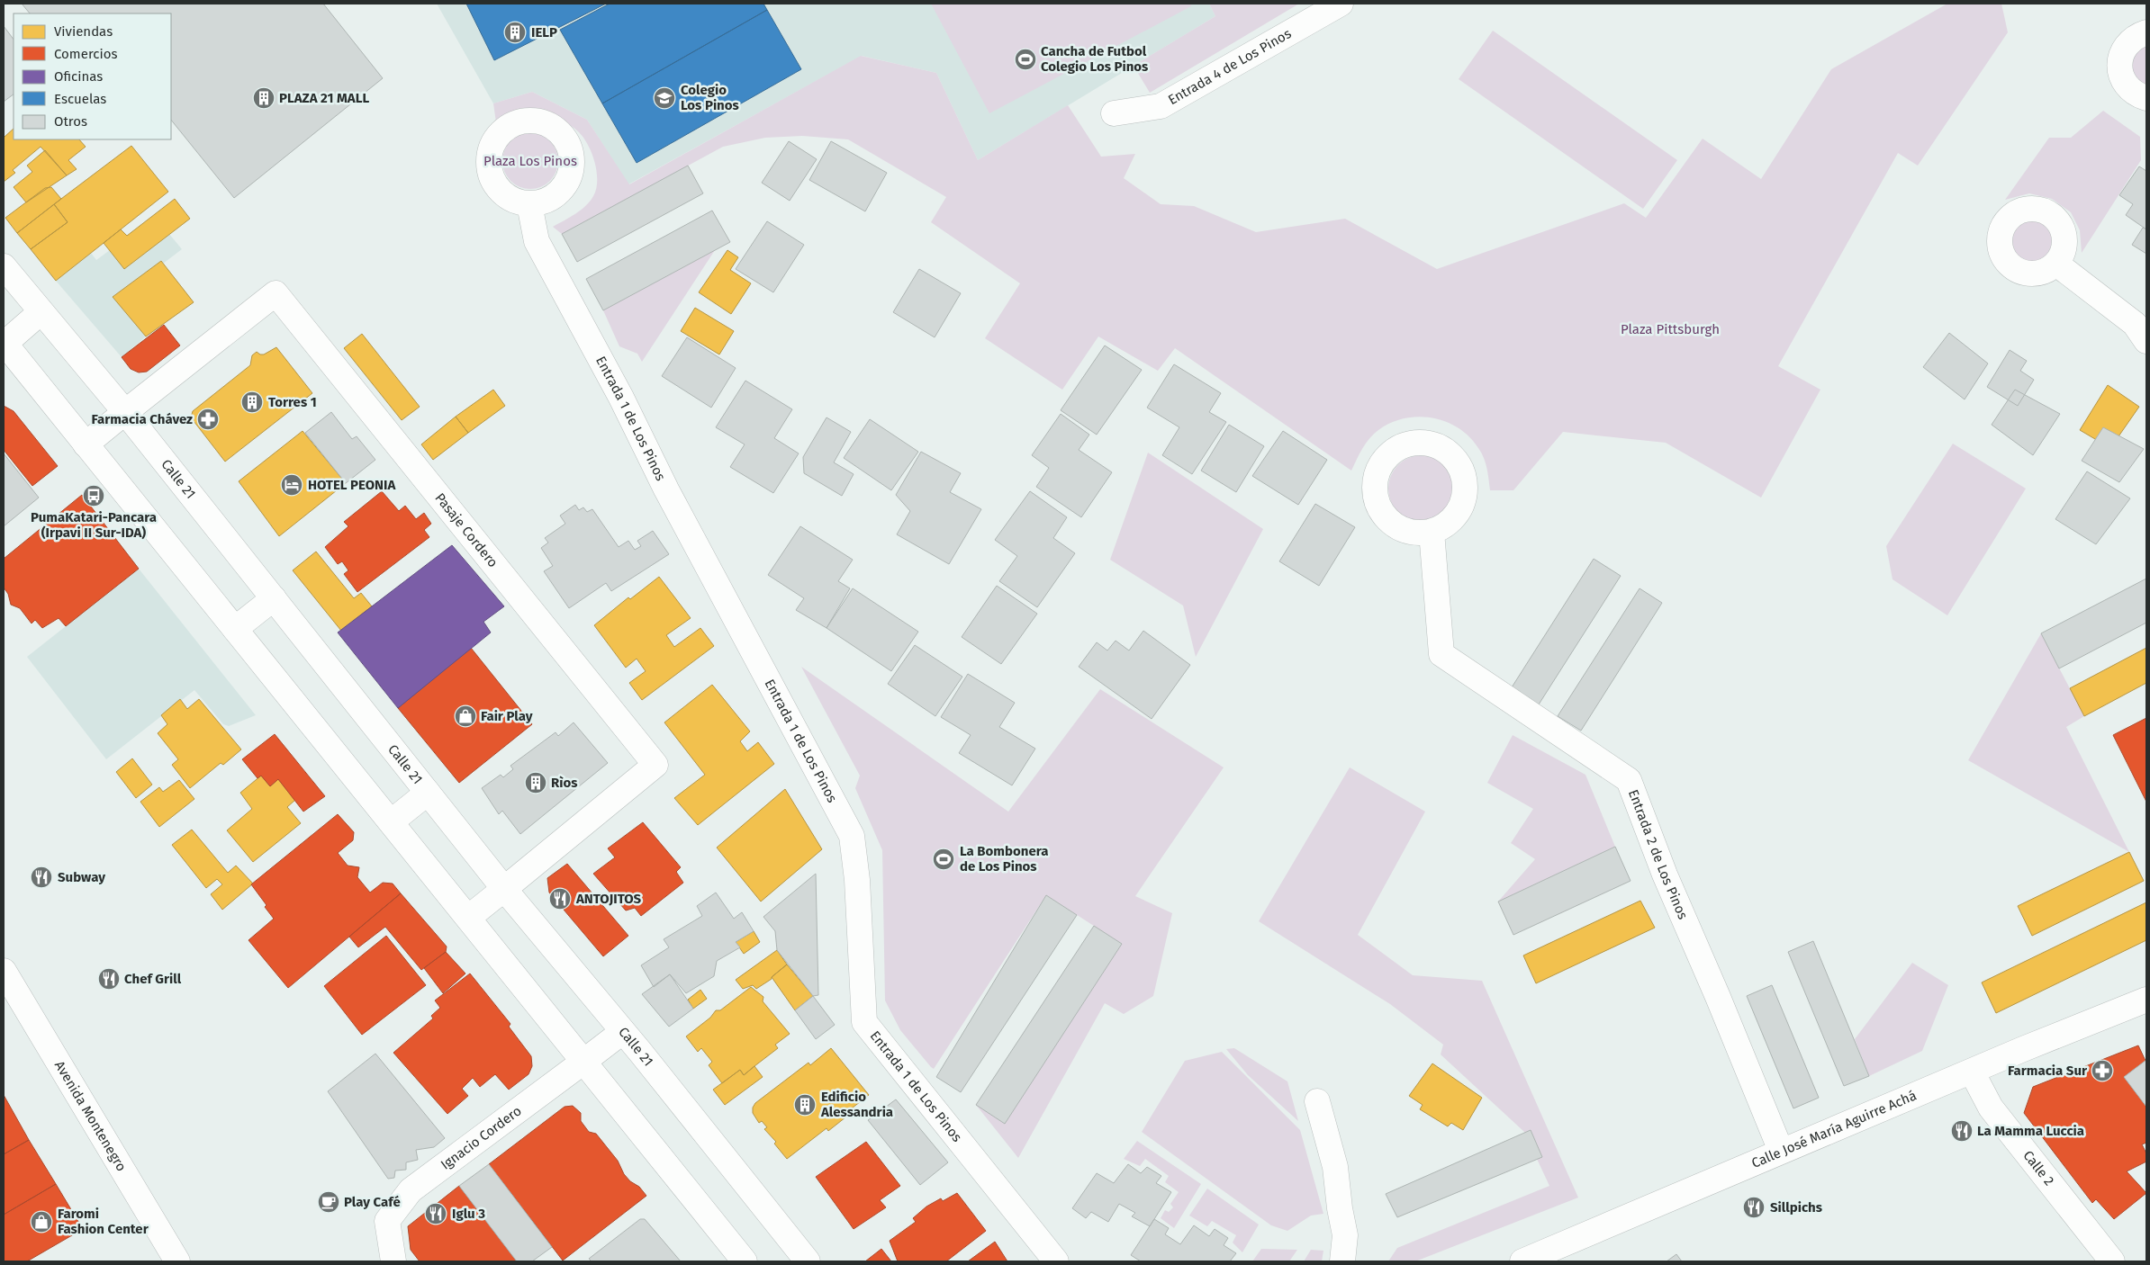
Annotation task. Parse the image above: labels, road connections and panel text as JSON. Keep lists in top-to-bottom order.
{
  "streets": {
    "street": [
      "Entrada 4 de Los Pinos",
      "Entrada 1 de Los Pinos",
      "Calle 21",
      "Pasaje Cordero",
      "Entrada 2 de Los Pinos",
      "Avenida Montenegro",
      "Calle José María Aguirre Achá",
      "Ignacio Cordero",
      "Calle 2"
    ]
  },
  "crossings": [
    ["Calle 21", "Pasaje Cordero"],
    ["Calle 21", "Ignacio Cordero"],
    ["Entrada 2 de Los Pinos", "Calle José María Aguirre Achá"],
    ["Calle José María Aguirre Achá", "Calle 2"]
  ],
  "parks": ["Plaza Los Pinos", "Plaza Pittsburgh"],
  "places": {
    "building": [
      "IELP",
      "PLAZA 21 MALL",
      "Torres 1",
      "Rìos",
      "Edificio Alessandria"
    ],
    "sports": ["Cancha de Futbol Colegio Los Pinos", "La Bombonera de Los Pinos"],
    "school or university": ["Colegio Los Pinos"],
    "pharmacy": ["Farmacia Chávez", "Farmacia Sur"],
    "hotel": ["HOTEL PEONIA"],
    "bus stop": ["PumaKatari-Pancara (Irpavi II Sur-IDA)"],
    "shop": ["Fair Play", "Faromi Fashion Center"],
    "restaurant": [
      "Subway",
      "ANTOJITOS",
      "Chef Grill",
      "La Mamma Luccia",
      "Sillpichs",
      "Iglu 3"
    ],
    "cafe": ["Play Café"]
  },
  "legend": [
    "Viviendas",
    "Comercios",
    "Oficinas",
    "Escuelas",
    "Otros"
  ]
}
